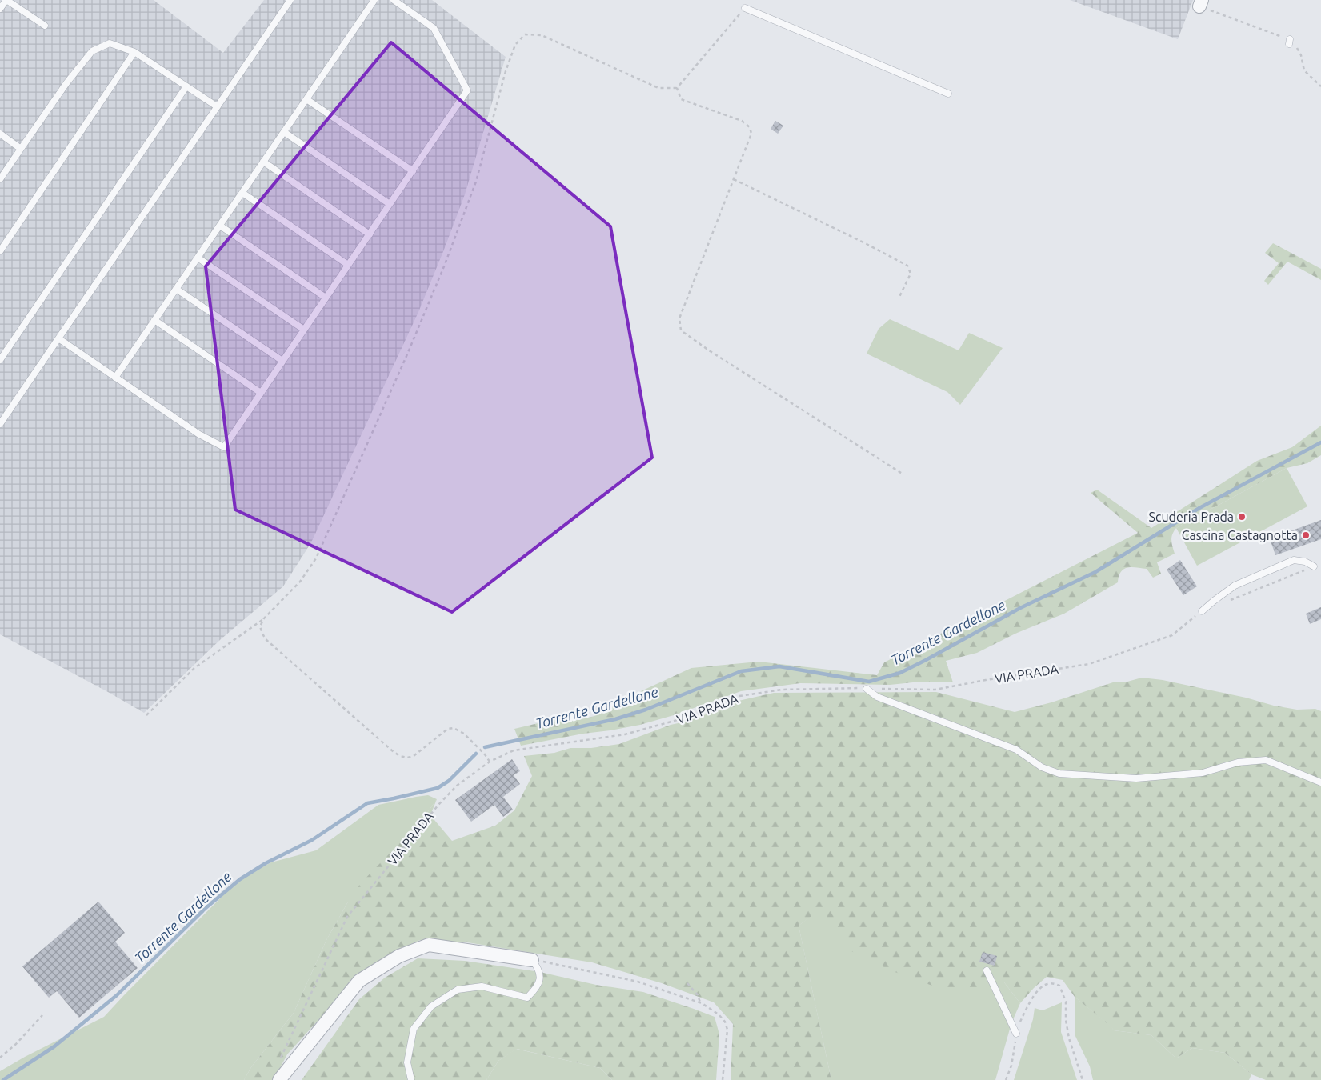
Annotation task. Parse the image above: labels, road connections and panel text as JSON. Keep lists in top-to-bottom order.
{
  "streets": {
    "path": ["VIA PRADA"]
  },
  "water": ["Torrente Gardellone"],
  "places": ["Scuderia Prada", "Cascina Castagnotta"]
}
